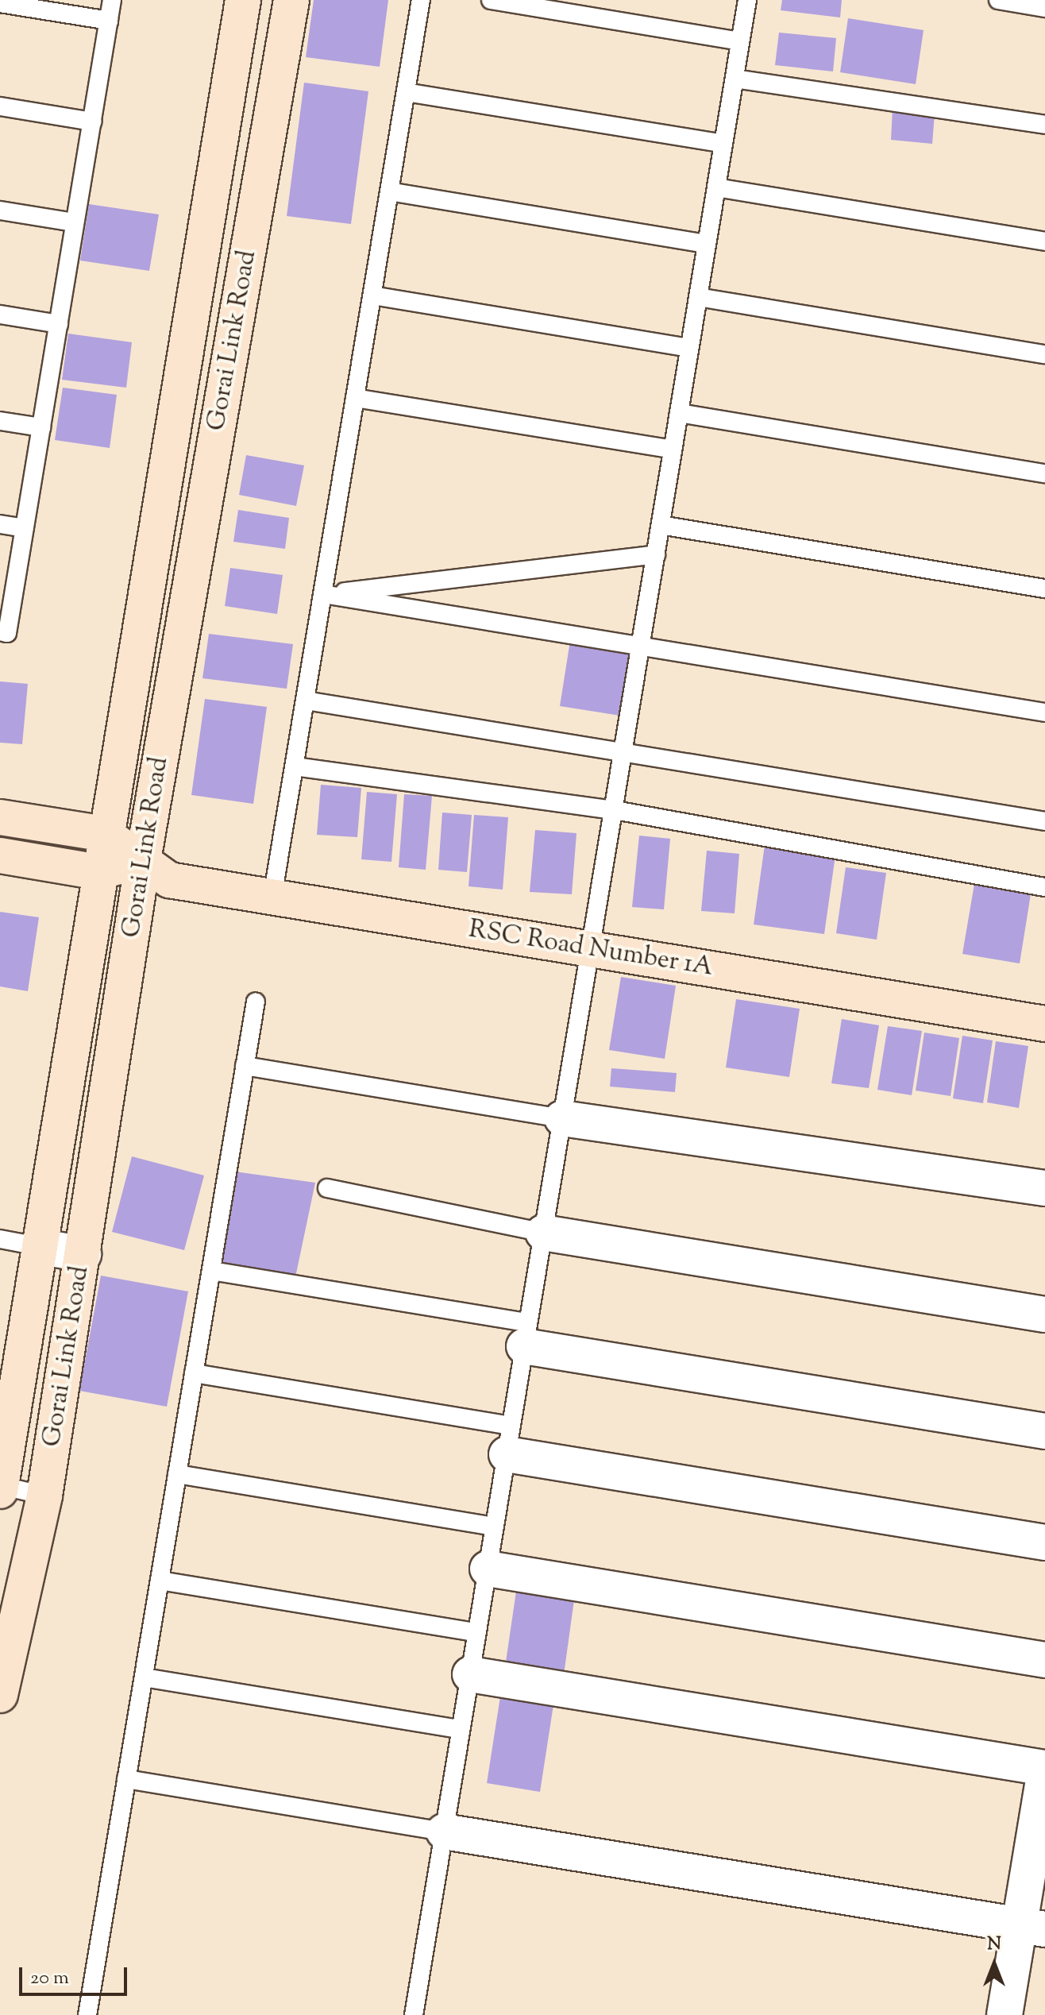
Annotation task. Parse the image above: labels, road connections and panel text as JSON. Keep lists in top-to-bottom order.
{
  "streets": {
    "main road": ["Gorai Link Road", "RSC Road Number 1A"]
  },
  "crossings": [
    ["Gorai Link Road", "RSC Road Number 1A"]
  ],
  "scale_bar": "20 m",
  "north": "top"
}
